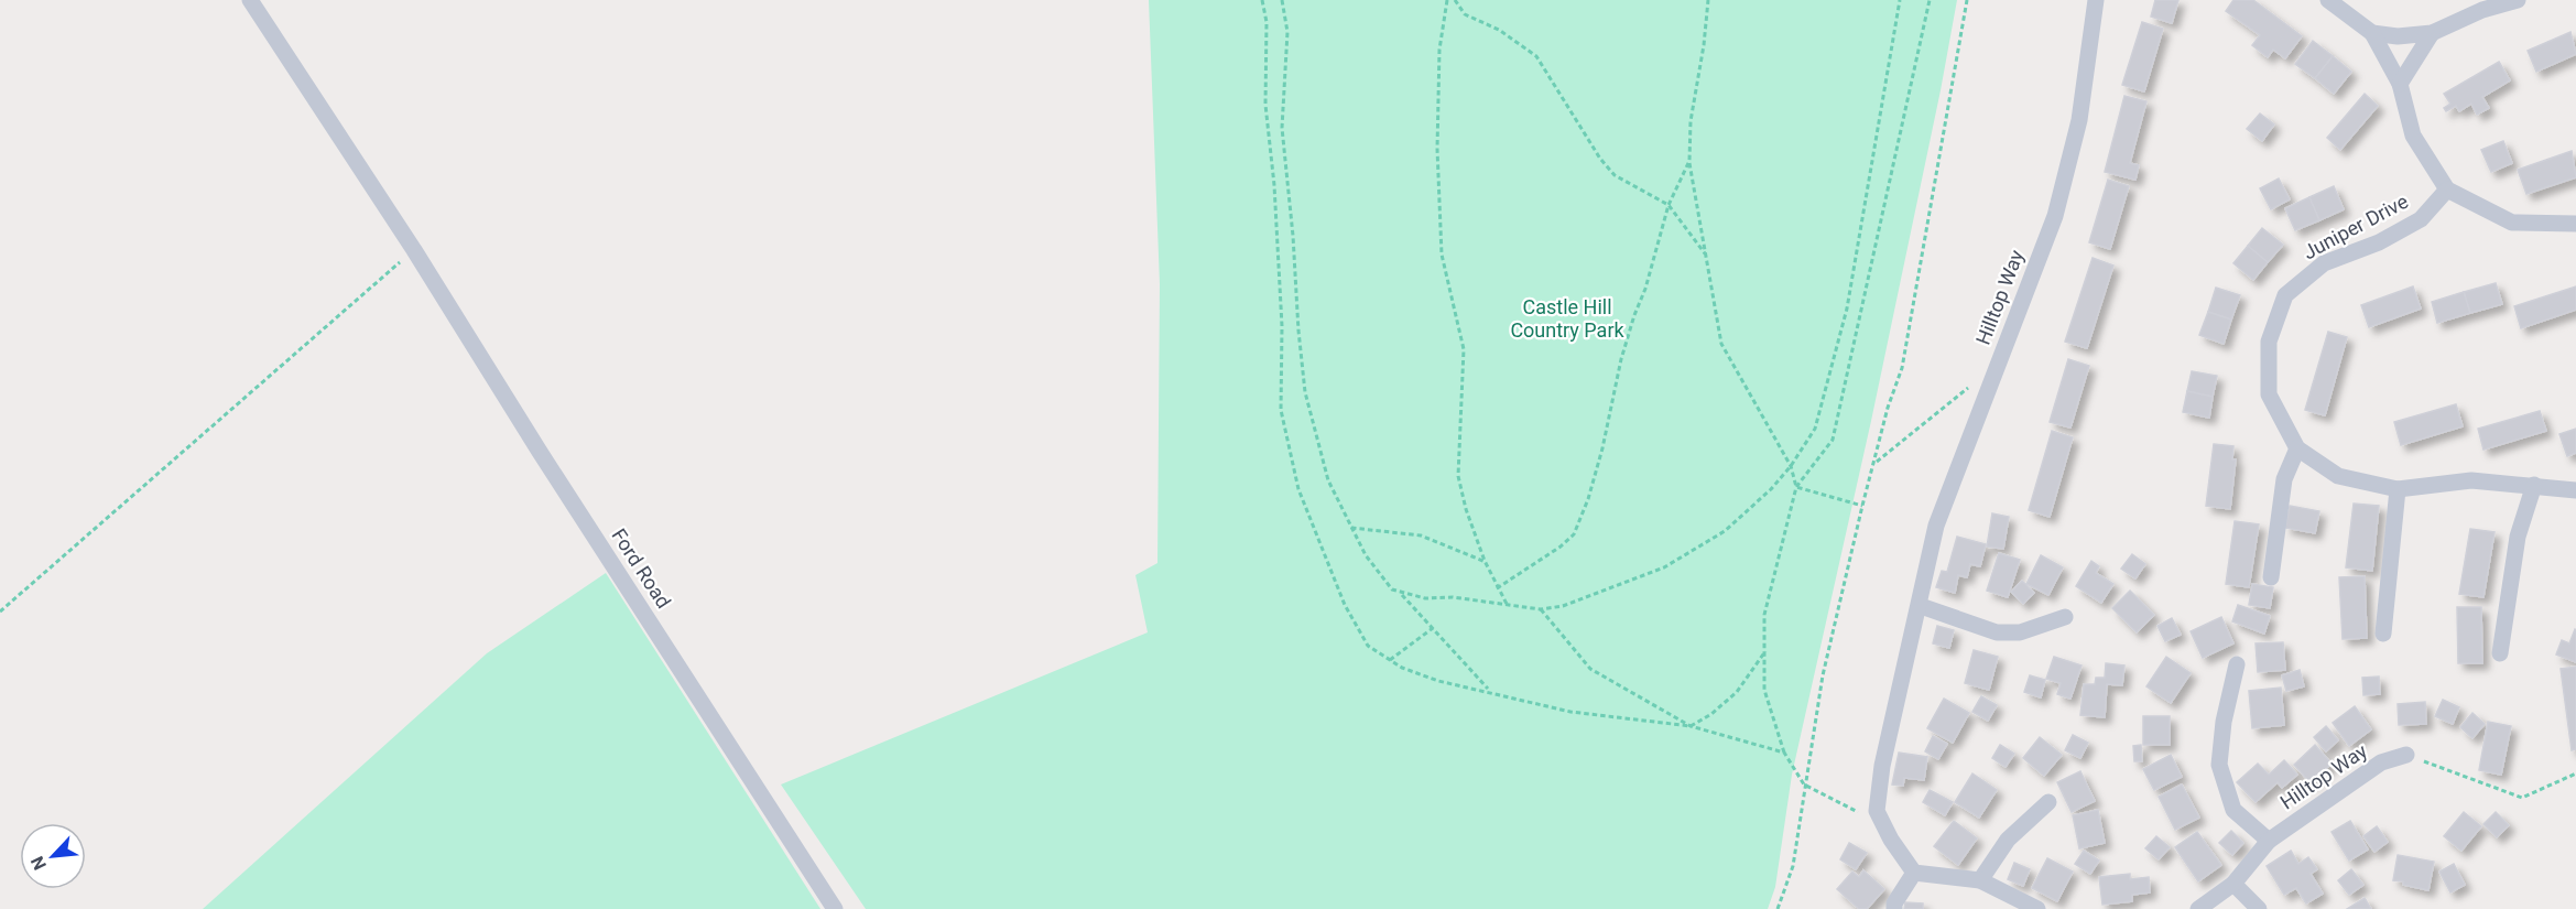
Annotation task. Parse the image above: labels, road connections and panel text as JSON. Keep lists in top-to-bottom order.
{
  "streets": {
    "street": ["Juniper Drive", "Hilltop Way", "Ford Road"]
  },
  "parks": ["Castle Hill Country Park"],
  "north": "bottom left"
}
